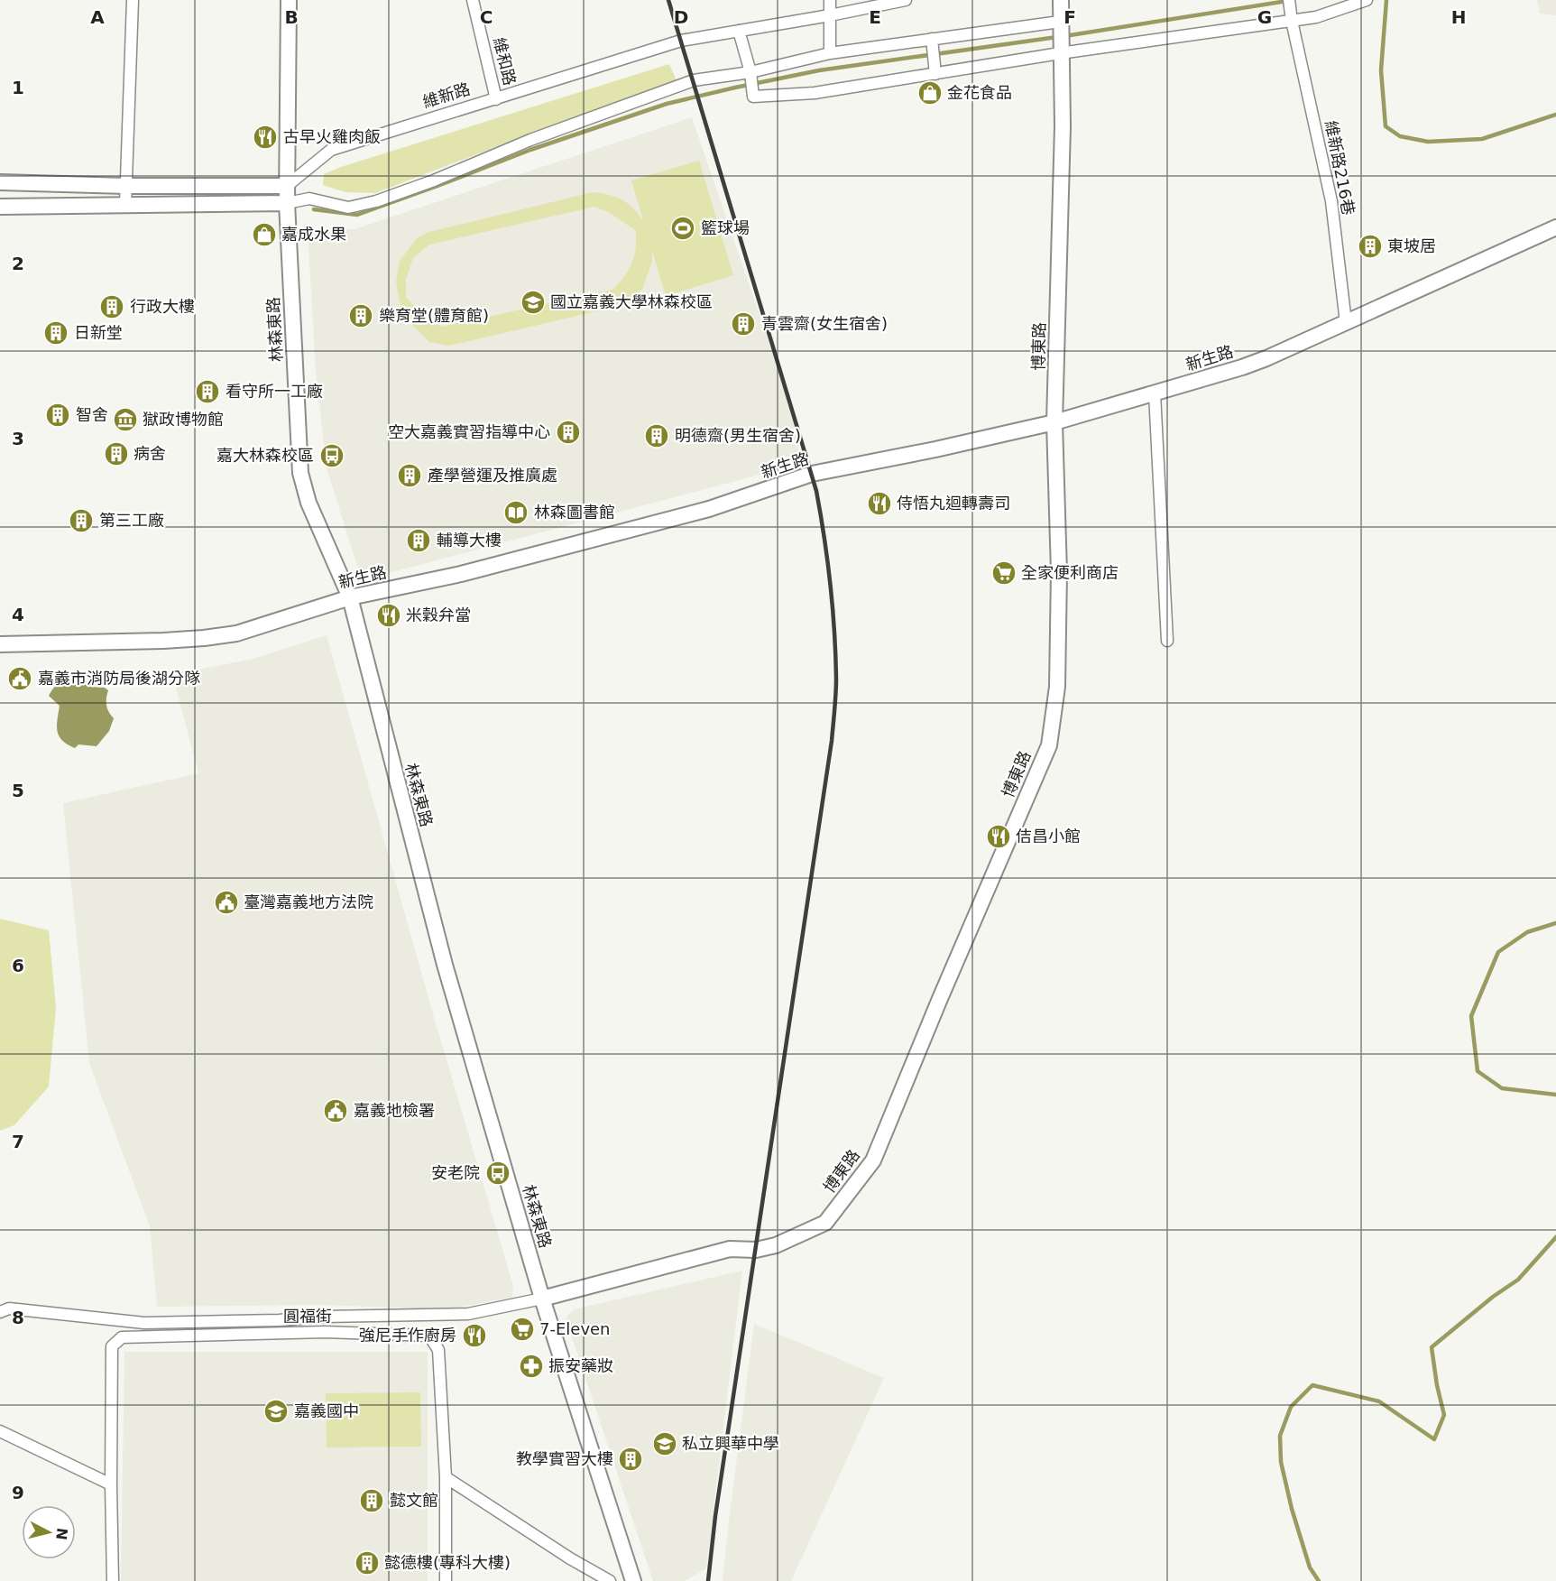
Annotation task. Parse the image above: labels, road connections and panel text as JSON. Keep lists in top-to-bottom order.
{
  "streets": {
    "street": [
      "維和路",
      "維新路",
      "維新路216巷",
      "林森東路",
      "博東路",
      "新生路",
      "圓福街"
    ]
  },
  "crossings": [
    ["維和路", "維新路"],
    ["維新路", "林森東路"],
    ["維新路216巷", "新生路"],
    ["林森東路", "博東路"],
    ["林森東路", "新生路"],
    ["林森東路", "圓福街"],
    ["博東路", "新生路"],
    ["博東路", "圓福街"]
  ],
  "places": {
    "shop": ["金花食品", "嘉成水果"],
    "restaurant": [
      "古早火雞肉飯",
      "侍悟丸迴轉壽司",
      "米穀弁當",
      "佶昌小館",
      "強尼手作廚房"
    ],
    "sports": ["籃球場"],
    "building": [
      "東坡居",
      "行政大樓",
      "樂育堂(體育館)",
      "青雲齋(女生宿舍)",
      "日新堂",
      "看守所一工廠",
      "智舍",
      "空大嘉義實習指導中心",
      "明德齋(男生宿舍)",
      "病舍",
      "產學營運及推廣處",
      "第三工廠",
      "輔導大樓",
      "教學實習大樓",
      "懿文館",
      "懿德樓(專科大樓)"
    ],
    "school or university": ["國立嘉義大學林森校區", "嘉義國中", "私立興華中學"],
    "museum": ["獄政博物館"],
    "bus stop": ["嘉大林森校區", "安老院"],
    "library": ["林森圖書館"],
    "supermarket": ["全家便利商店", "7-Eleven"],
    "public building": ["嘉義市消防局後湖分隊", "臺灣嘉義地方法院", "嘉義地檢署"],
    "pharmacy": ["振安藥妝"]
  },
  "north": "right",
  "grid": {
    "columns": [
      "A",
      "B",
      "C",
      "D",
      "E",
      "F",
      "G",
      "H"
    ],
    "rows": [
      "1",
      "2",
      "3",
      "4",
      "5",
      "6",
      "7",
      "8",
      "9"
    ]
  }
}
